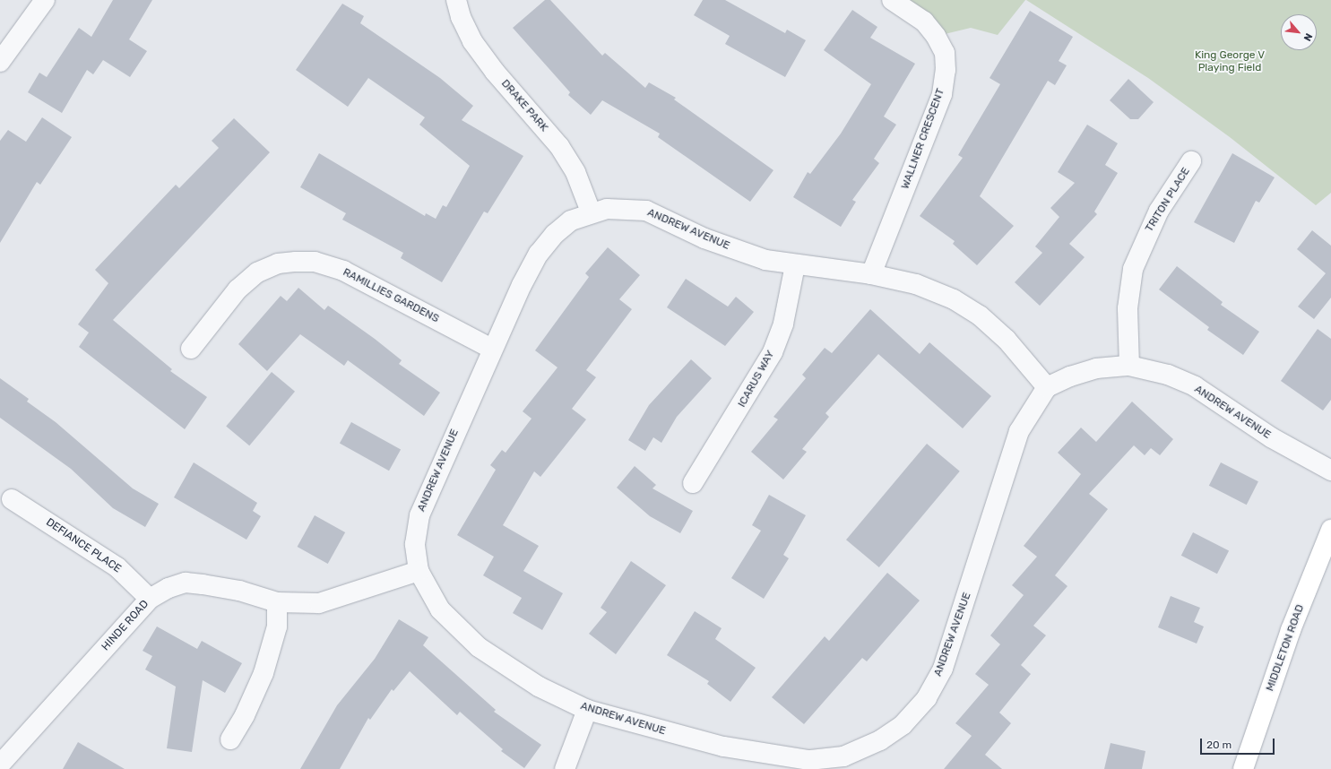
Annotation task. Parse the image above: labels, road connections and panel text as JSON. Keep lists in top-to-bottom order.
{
  "streets": {
    "main road": ["MIDDLETON ROAD"],
    "street": [
      "DRAKE PARK",
      "WALLNER CRESCENT",
      "TRITON PLACE",
      "ANDREW AVENUE",
      "RAMILLIES GARDENS",
      "ICARUS WAY",
      "DEFIANCE PLACE",
      "HINDE ROAD"
    ]
  },
  "crossings": [
    ["DRAKE PARK", "ANDREW AVENUE"],
    ["WALLNER CRESCENT", "ANDREW AVENUE"],
    ["TRITON PLACE", "ANDREW AVENUE"],
    ["ANDREW AVENUE", "RAMILLIES GARDENS"],
    ["ANDREW AVENUE", "ICARUS WAY"],
    ["ANDREW AVENUE", "HINDE ROAD"],
    ["DEFIANCE PLACE", "HINDE ROAD"]
  ],
  "parks": ["King George V Playing Field"],
  "scale_bar": "20 m",
  "north": "bottom right"
}
